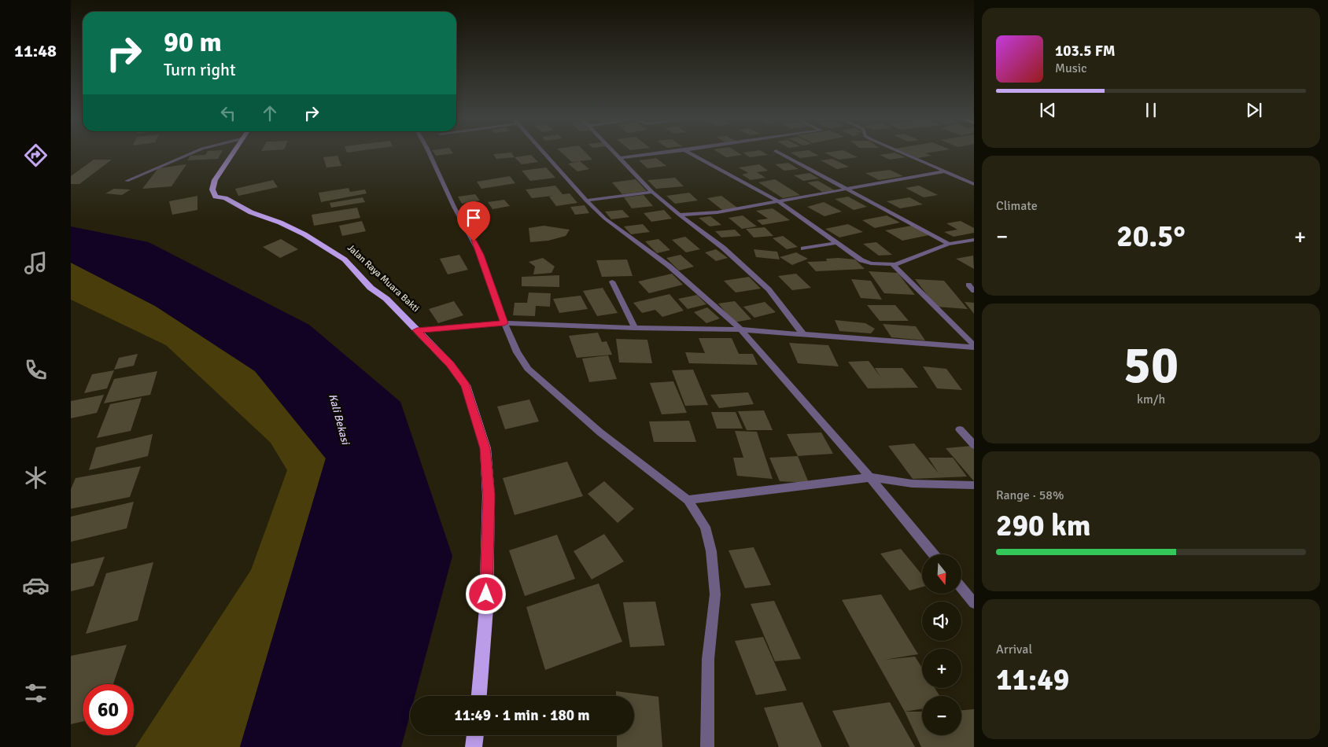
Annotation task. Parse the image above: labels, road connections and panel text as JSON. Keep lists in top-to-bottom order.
{
  "streets": {
    "main road": ["Jalan Raya Muara Bakti"]
  },
  "water": ["Kali Bekasi"],
  "north": "bottom",
  "page": {
    "tabs": "11:48",
    "turn": ["90 m", "Turn right"],
    "song": ["103.5 FM", "Music"],
    "tile": [
      "Climate",
      ["50", "km/h"],
      ["Range · 58%", "290 km"],
      ["Arrival", "11:49"]
    ],
    "heat": ["−", "20.5°", "+"],
    "map_buttons": ["+", "−"],
    "limit": "60",
    "trip": "11:49 · 1 min · 180 m"
  }
}
